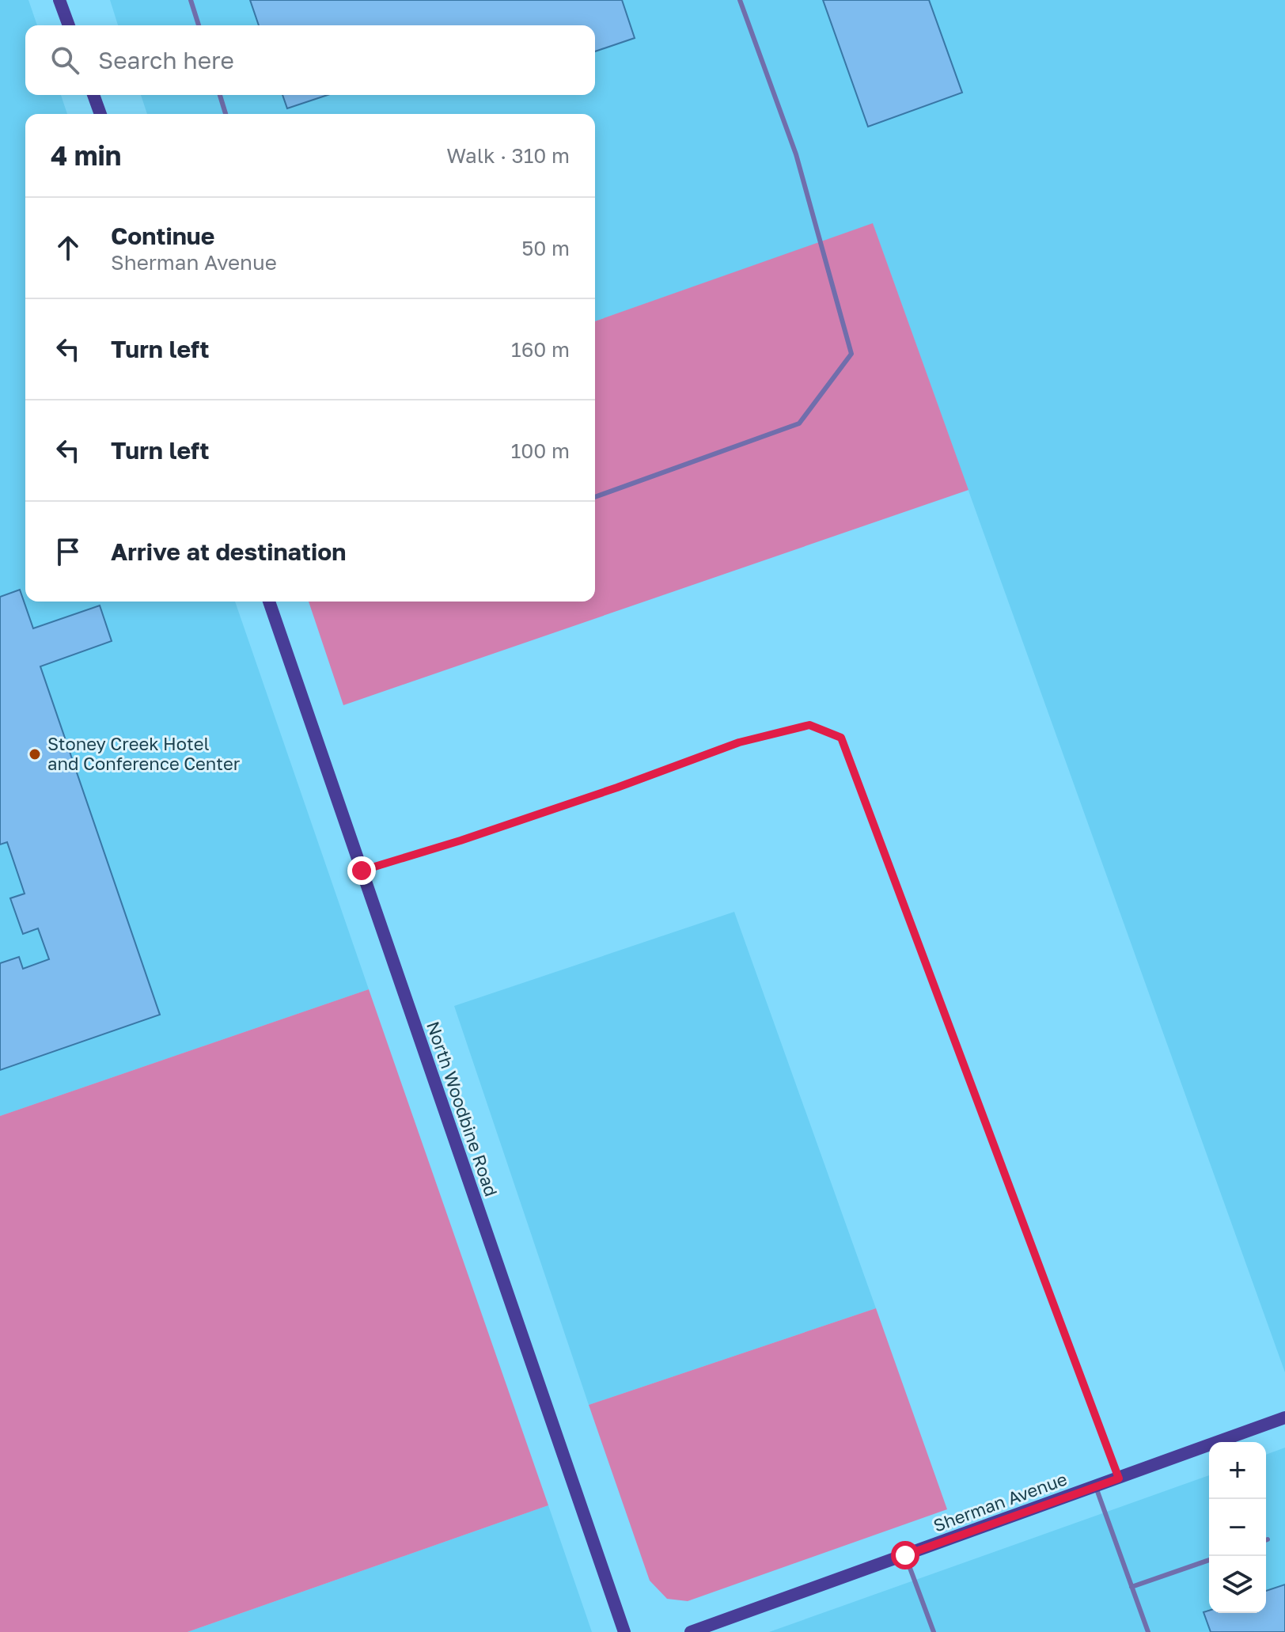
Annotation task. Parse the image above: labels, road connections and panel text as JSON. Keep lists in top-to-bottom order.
{
  "streets": {
    "street": ["North Woodbine Road", "Sherman Avenue"]
  },
  "places": ["Stoney Creek Hotel and Conference Center"],
  "page": {
    "search": "Search here",
    "heading": ["4 min", "Walk · 310 m"],
    "list": [
      ["Continue", "Sherman Avenue", "50 m"],
      ["Turn left", "160 m"],
      ["Turn left", "100 m"],
      "Arrive at destination"
    ],
    "map_buttons": ["+", "−"]
  }
}
